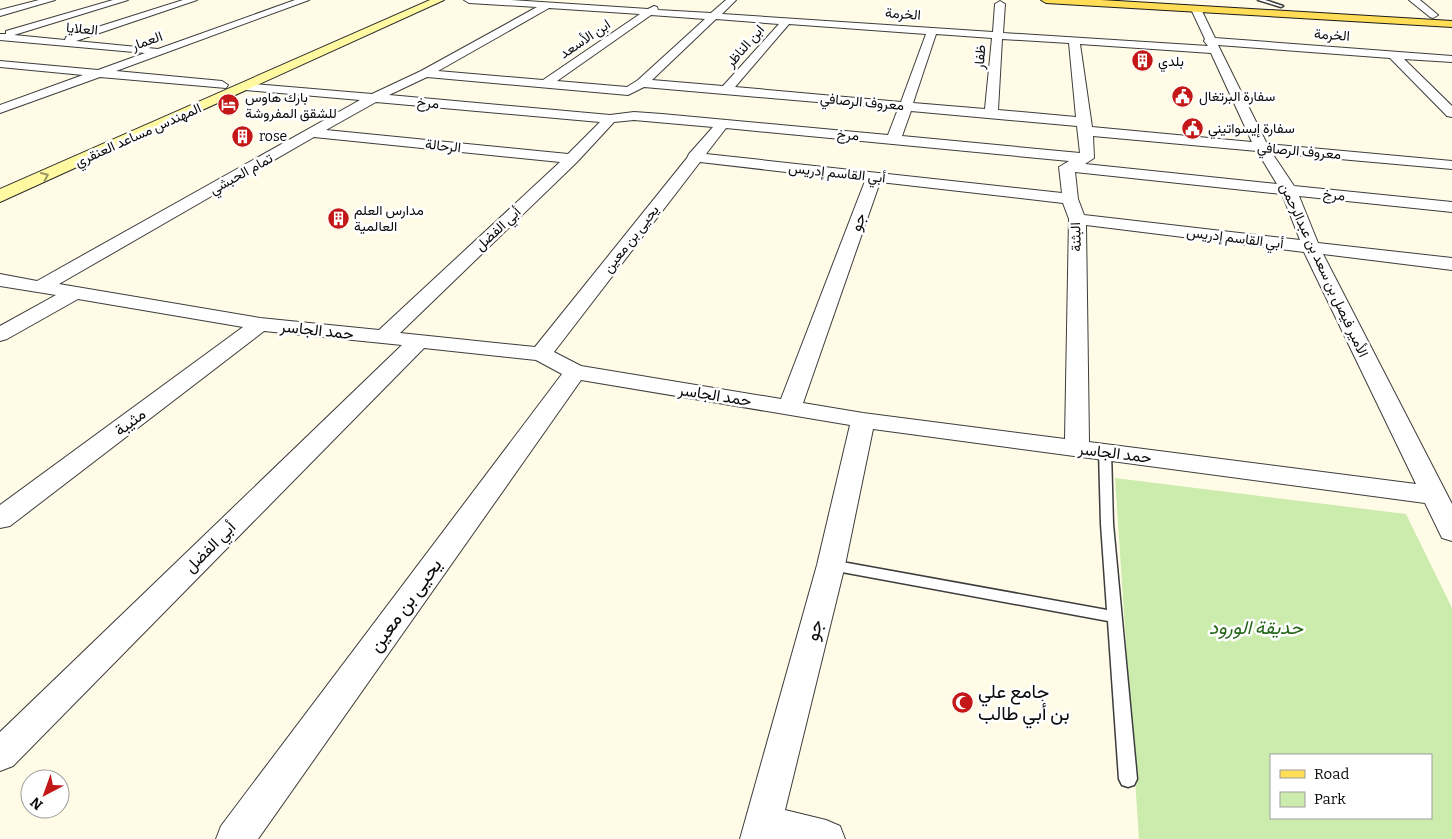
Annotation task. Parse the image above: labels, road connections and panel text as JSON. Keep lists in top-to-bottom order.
{
  "streets": {
    "street": [
      "الخرمة",
      "العلايا",
      "ابن الأسعد",
      "العمار",
      "ابن الناظر",
      "ظفار",
      "معروف الرصافي",
      "مرخ",
      "المهندس مساعد العنقري",
      "الرحالة",
      "أبي القاسم إدريس",
      "تمام الحبشي",
      "جو",
      "أبي الفضل",
      "البثنة",
      "يحيى بن معين",
      "الأمير فيصل بن سعد بن عبدالرحمن",
      "حمد الجاسر",
      "مثيبة"
    ]
  },
  "crossings": [
    ["الخرمة", "ابن الأسعد"],
    ["الخرمة", "ابن الناظر"],
    ["الخرمة", "ظفار"],
    ["الخرمة", "تمام الحبشي"],
    ["الخرمة", "أبي الفضل"],
    ["الخرمة", "الأمير فيصل بن سعد بن عبدالرحمن"],
    ["العلايا", "العمار"],
    ["ابن الناظر", "معروف الرصافي"],
    ["ظفار", "معروف الرصافي"],
    ["معروف الرصافي", "أبي الفضل"],
    ["معروف الرصافي", "الأمير فيصل بن سعد بن عبدالرحمن"],
    ["مرخ", "المهندس مساعد العنقري"],
    ["مرخ", "تمام الحبشي"],
    ["مرخ", "أبي الفضل"],
    ["مرخ", "البثنة"],
    ["مرخ", "يحيى بن معين"],
    ["مرخ", "الأمير فيصل بن سعد بن عبدالرحمن"],
    ["الرحالة", "تمام الحبشي"],
    ["الرحالة", "أبي الفضل"],
    ["أبي القاسم إدريس", "جو"],
    ["أبي القاسم إدريس", "البثنة"],
    ["أبي القاسم إدريس", "يحيى بن معين"],
    ["أبي القاسم إدريس", "الأمير فيصل بن سعد بن عبدالرحمن"],
    ["تمام الحبشي", "حمد الجاسر"],
    ["جو", "حمد الجاسر"],
    ["أبي الفضل", "حمد الجاسر"],
    ["البثنة", "حمد الجاسر"],
    ["يحيى بن معين", "حمد الجاسر"],
    ["الأمير فيصل بن سعد بن عبدالرحمن", "حمد الجاسر"],
    ["حمد الجاسر", "مثيبة"]
  ],
  "parks": ["حديقة الورود"],
  "places": {
    "building": ["بلدي", "rose", "مدارس العلم العالمية"],
    "public building": ["سفارة البرتغال", "سفارة إيسواتيني"],
    "hotel": ["بارك هاوس للشقق المفروشة"],
    "mosque": ["جامع علي بن أبي طالب"]
  },
  "legend": ["Road", "Park"],
  "north": "bottom left"
}
